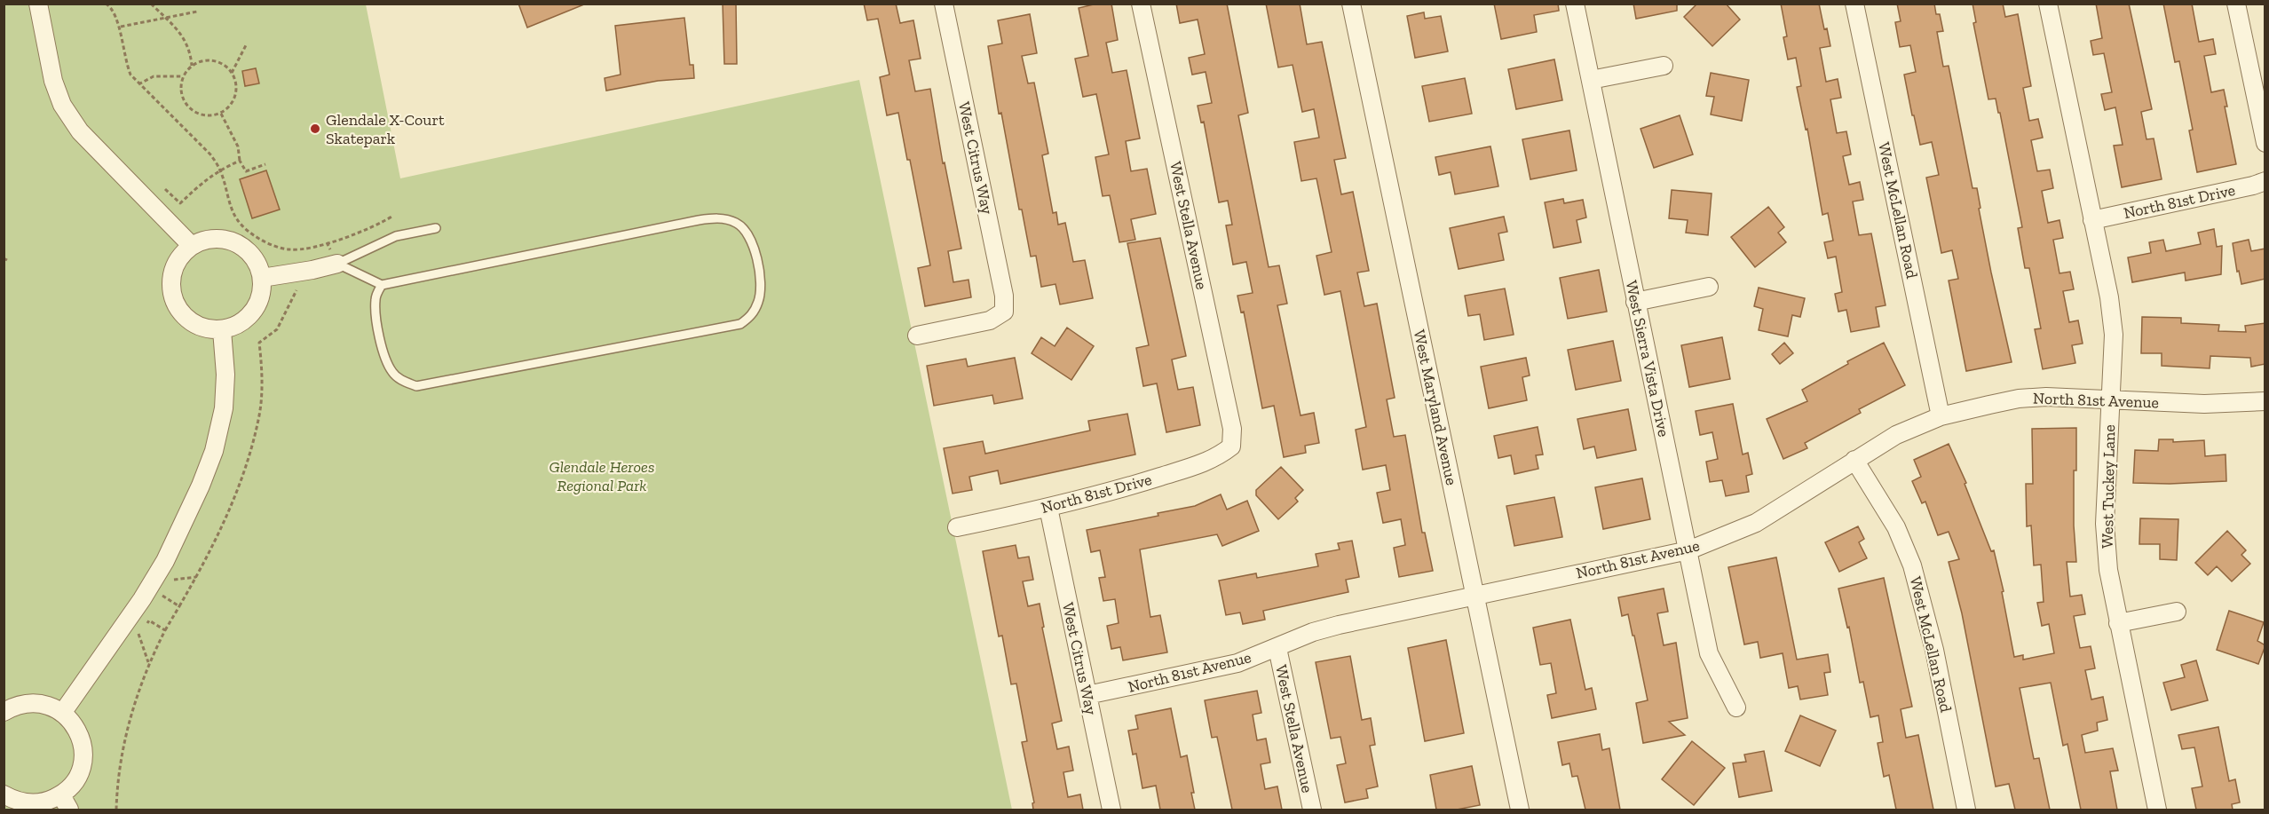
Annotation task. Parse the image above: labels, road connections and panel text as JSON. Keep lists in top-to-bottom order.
{
  "streets": {
    "street": [
      "West Citrus Way",
      "North 81st Drive",
      "West McLellan Road",
      "West Stella Avenue",
      "West Sierra Vista Drive",
      "North 81st Avenue",
      "West Maryland Avenue",
      "West Tuckey Lane"
    ]
  },
  "crossings": [
    ["West Citrus Way", "North 81st Drive"],
    ["West Citrus Way", "North 81st Avenue"],
    ["North 81st Drive", "West Stella Avenue"],
    ["North 81st Drive", "West Tuckey Lane"],
    ["West McLellan Road", "North 81st Avenue"],
    ["West Stella Avenue", "North 81st Avenue"],
    ["West Sierra Vista Drive", "North 81st Avenue"],
    ["North 81st Avenue", "West Maryland Avenue"],
    ["North 81st Avenue", "West Tuckey Lane"]
  ],
  "parks": ["Glendale Heroes Regional Park"],
  "places": ["Glendale X-Court Skatepark"]
}
